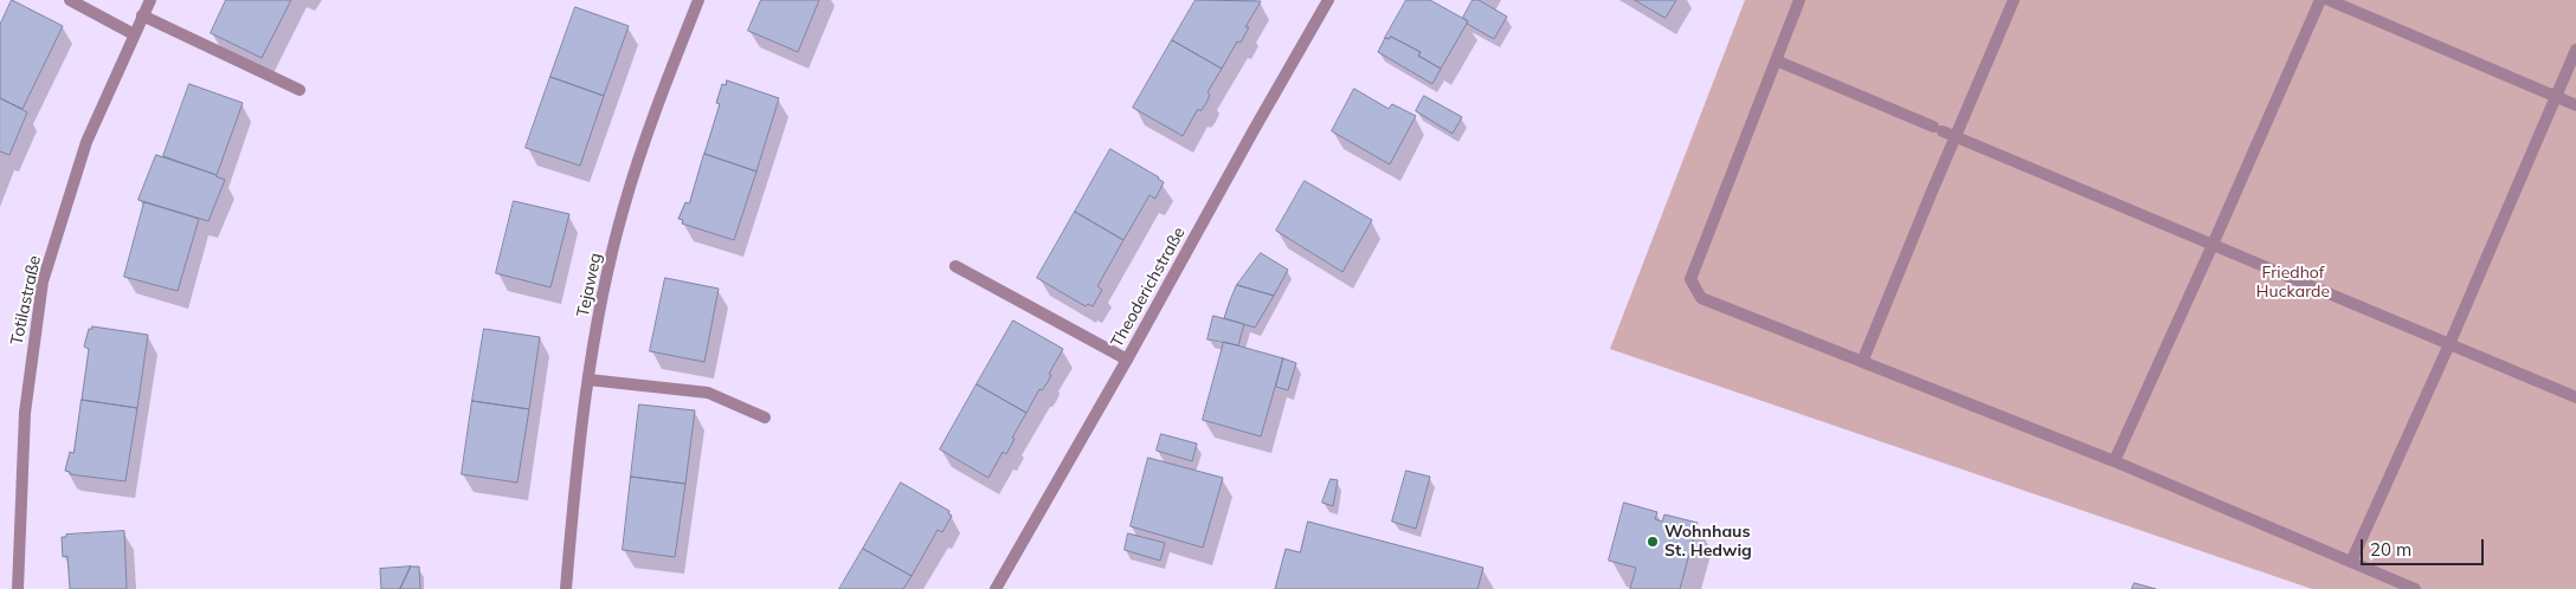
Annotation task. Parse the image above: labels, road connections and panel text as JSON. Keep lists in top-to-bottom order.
{
  "streets": {
    "street": ["Tejaweg", "Theoderichstraße", "Totilastraße"]
  },
  "parks": ["Friedhof Huckarde"],
  "places": ["Wohnhaus St. Hedwig"],
  "scale_bar": "20 m"
}
